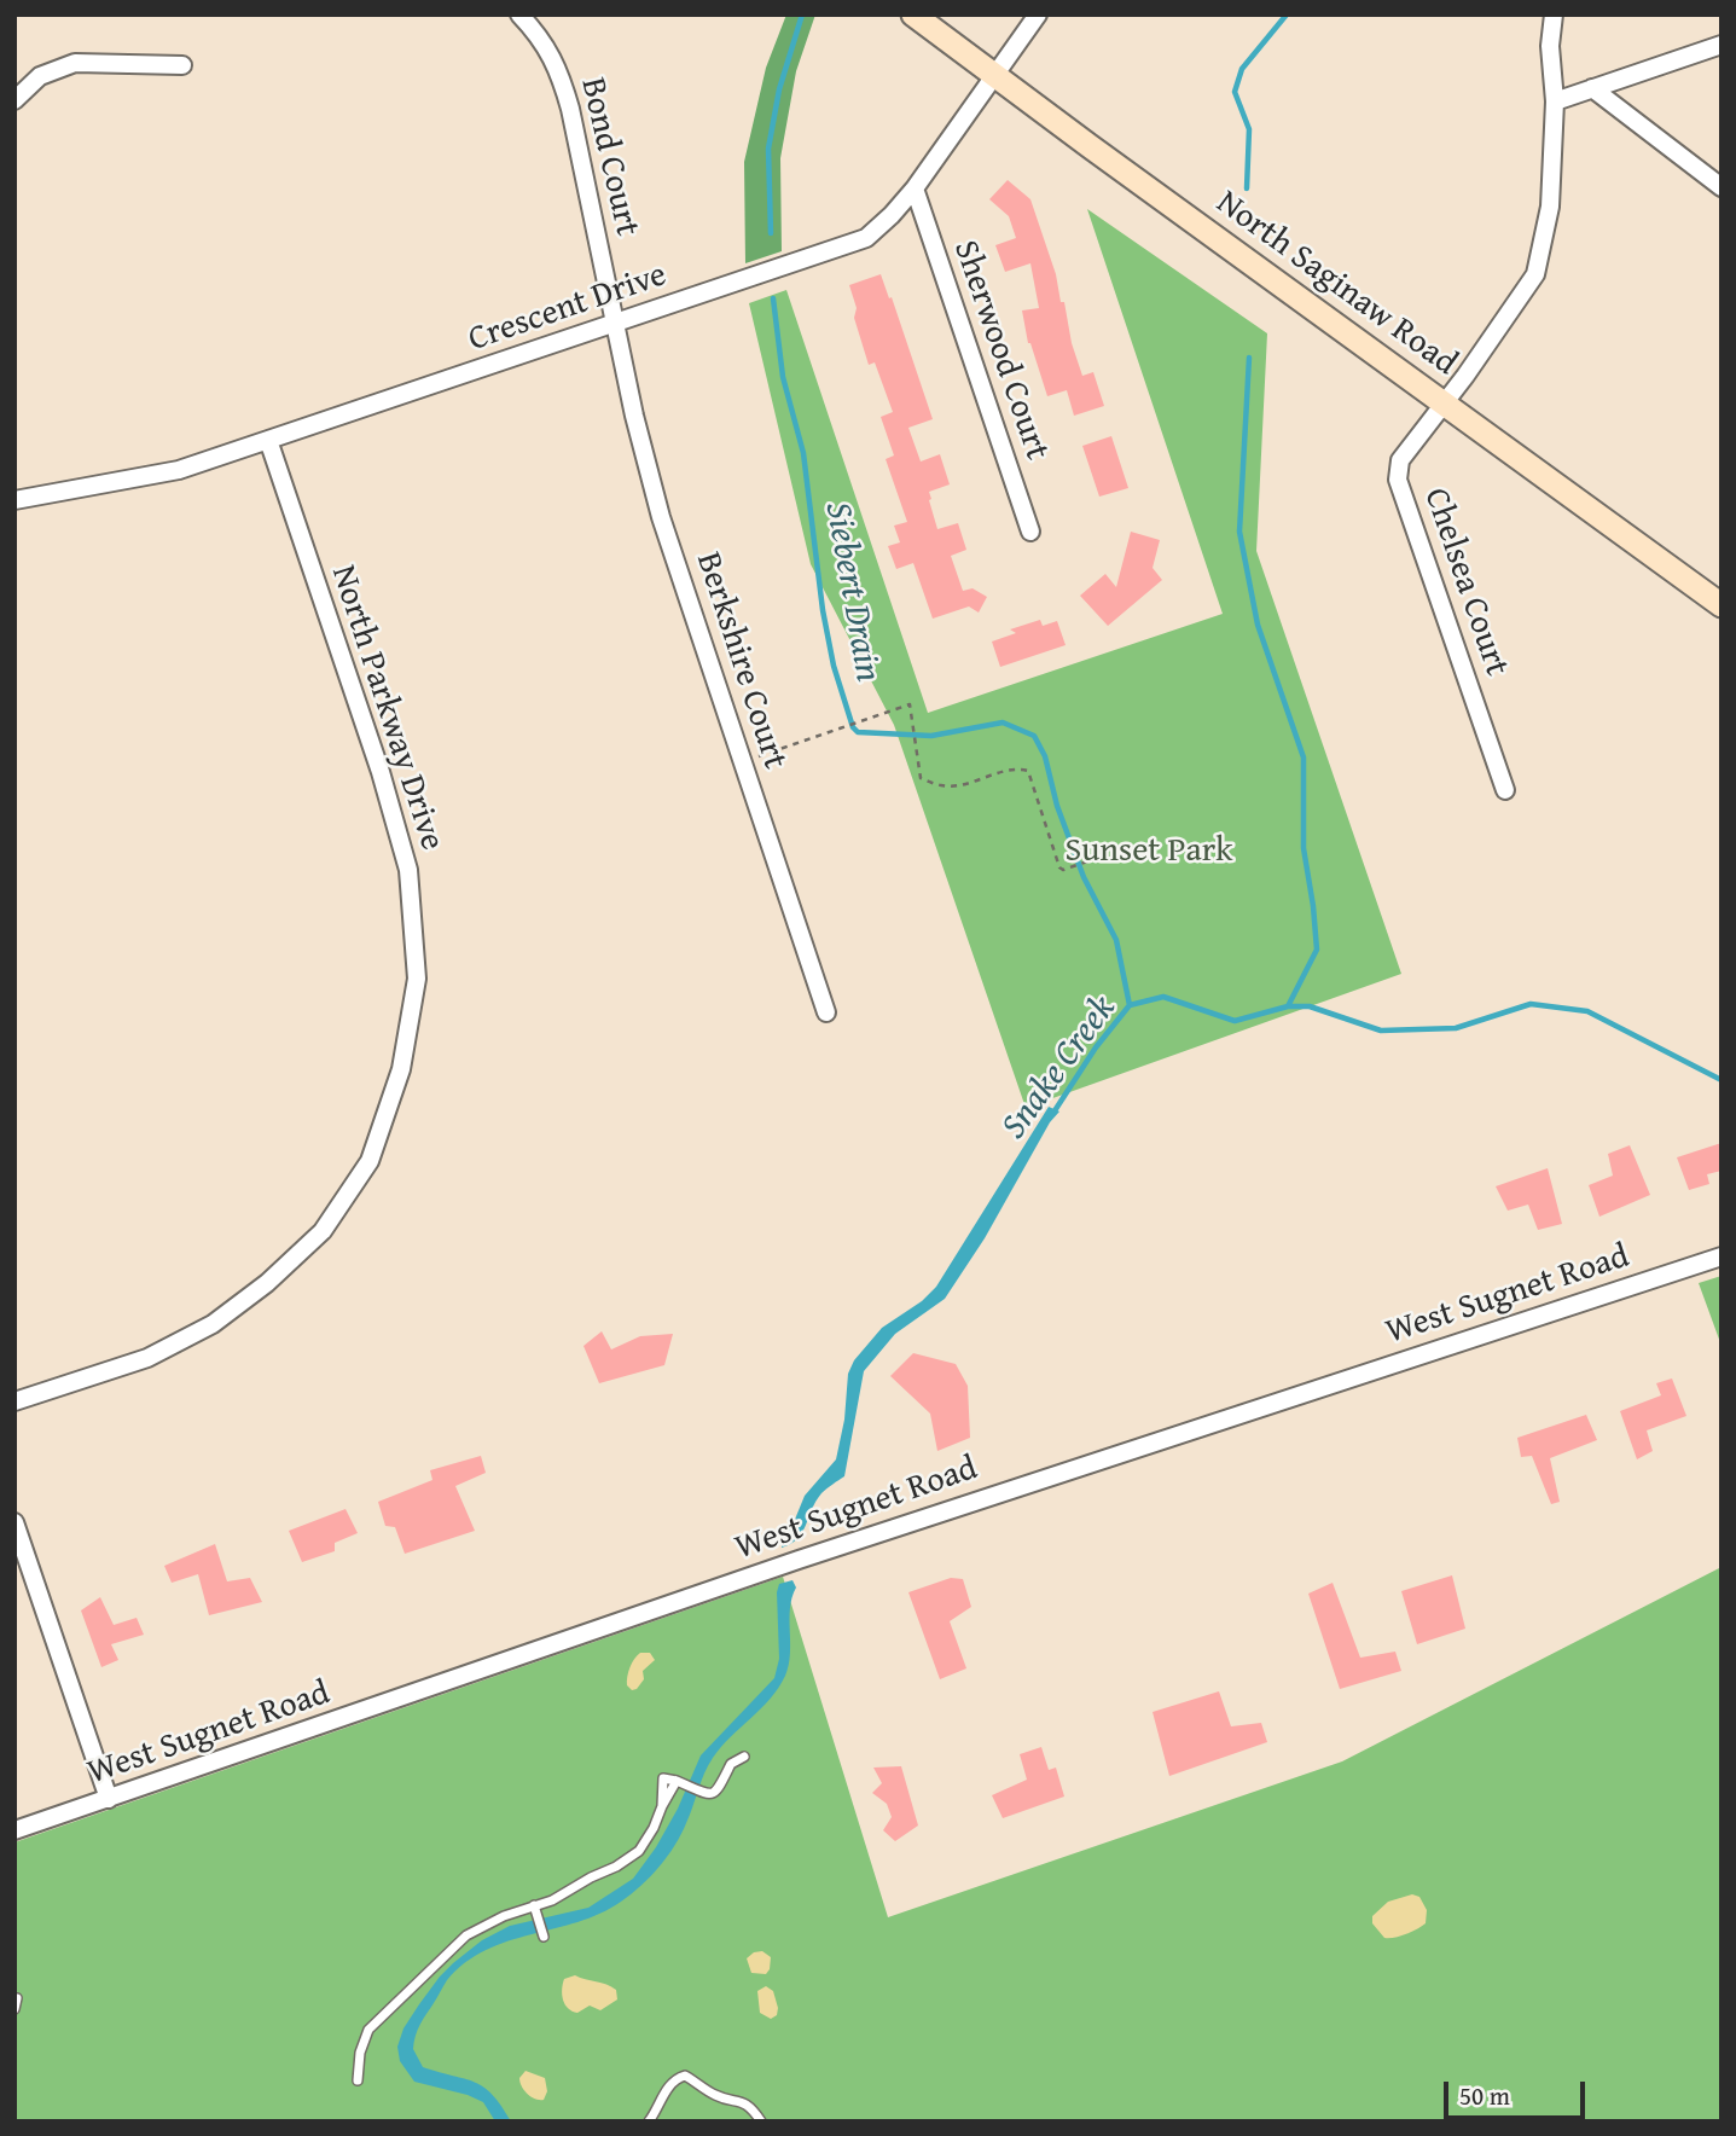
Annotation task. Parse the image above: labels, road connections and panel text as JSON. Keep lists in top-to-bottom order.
{
  "streets": {
    "main road": ["North Saginaw Road"],
    "street": [
      "Bond Court",
      "Crescent Drive",
      "Sherwood Court",
      "Chelsea Court",
      "Berkshire Court",
      "North Parkway Drive",
      "West Sugnet Road"
    ]
  },
  "crossings": [
    ["Bond Court", "Crescent Drive"],
    ["Bond Court", "Berkshire Court"],
    ["North Saginaw Road", "Crescent Drive"],
    ["North Saginaw Road", "Chelsea Court"],
    ["Crescent Drive", "Sherwood Court"],
    ["Crescent Drive", "Berkshire Court"],
    ["Crescent Drive", "North Parkway Drive"]
  ],
  "water": ["Siebert Drain", "Snake Creek"],
  "parks": ["Sunset Park"],
  "scale_bar": "50 m"
}
